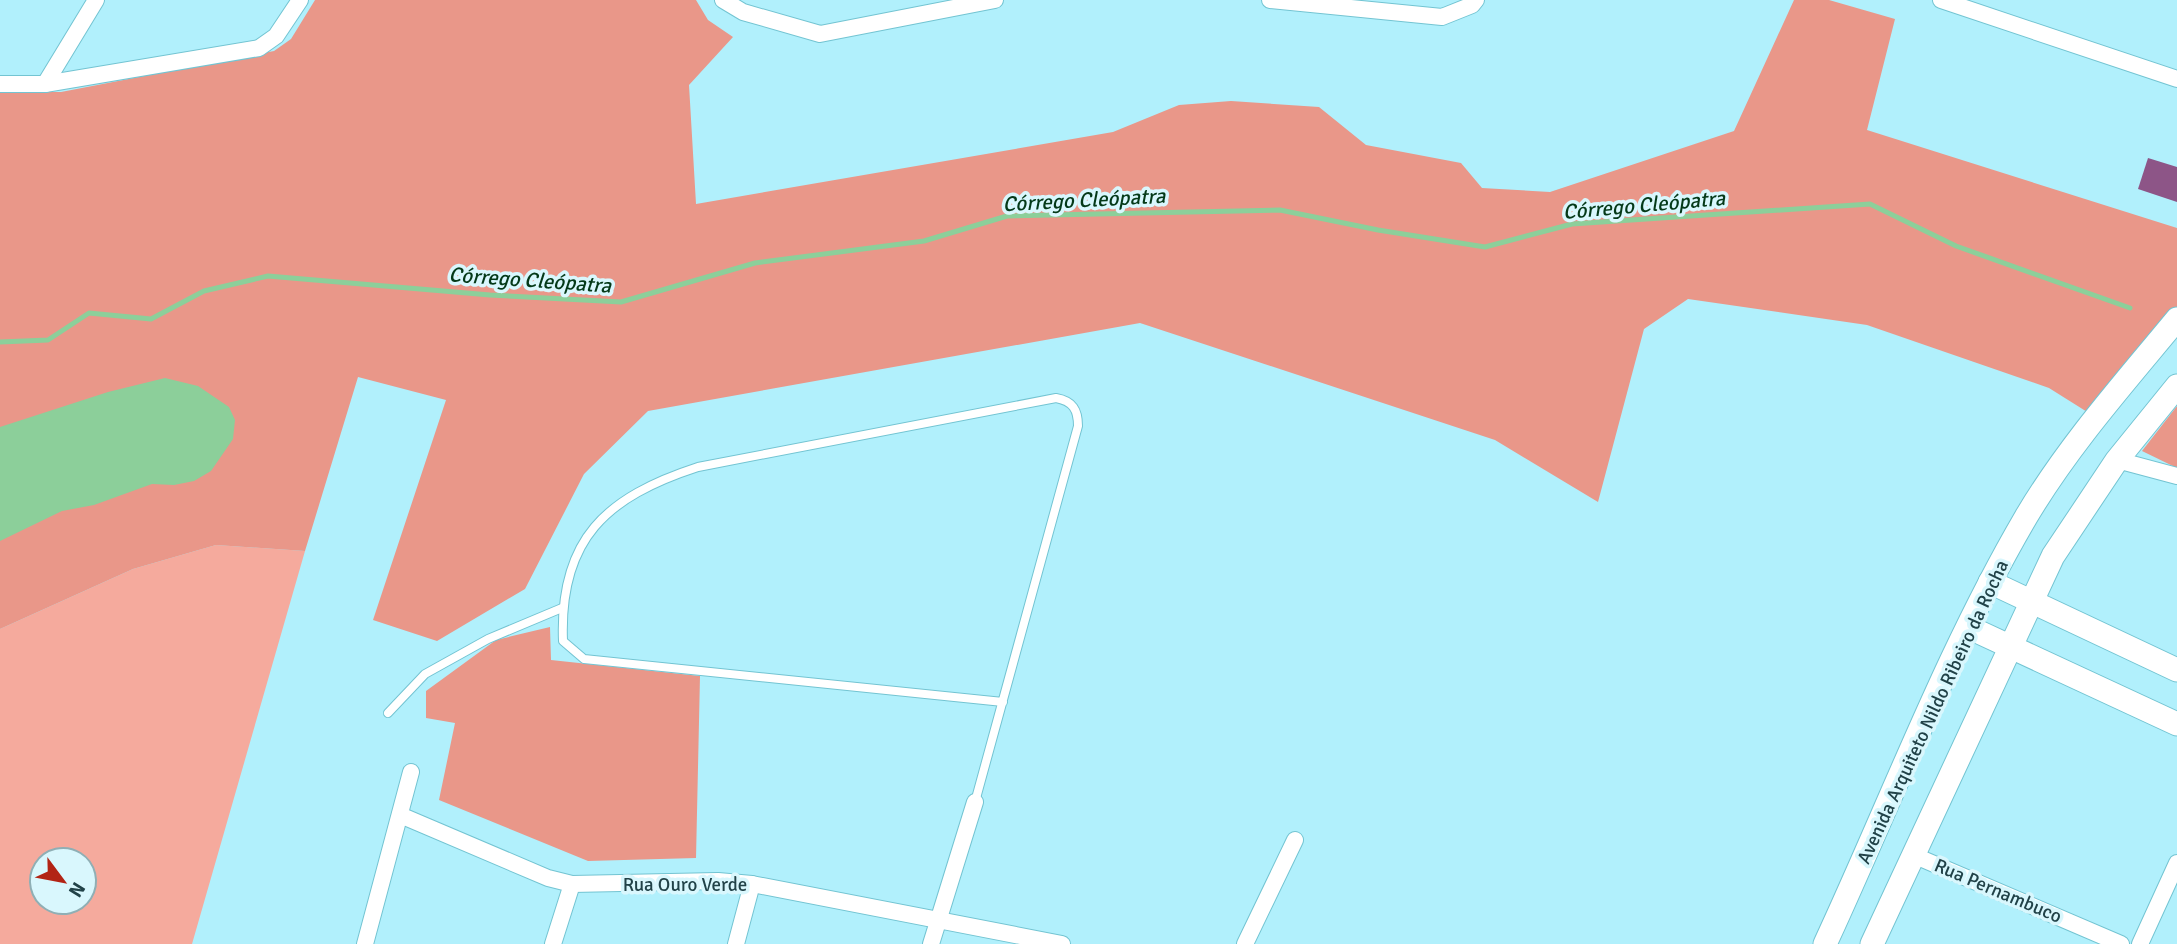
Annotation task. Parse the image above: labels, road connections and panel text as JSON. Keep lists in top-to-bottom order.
{
  "streets": {
    "main road": ["Avenida Arquiteto Nildo Ribeiro da Rocha"],
    "street": ["Rua Ouro Verde", "Rua Pernambuco"]
  },
  "water": ["Córrego Cleópatra"],
  "north": "bottom right"
}
